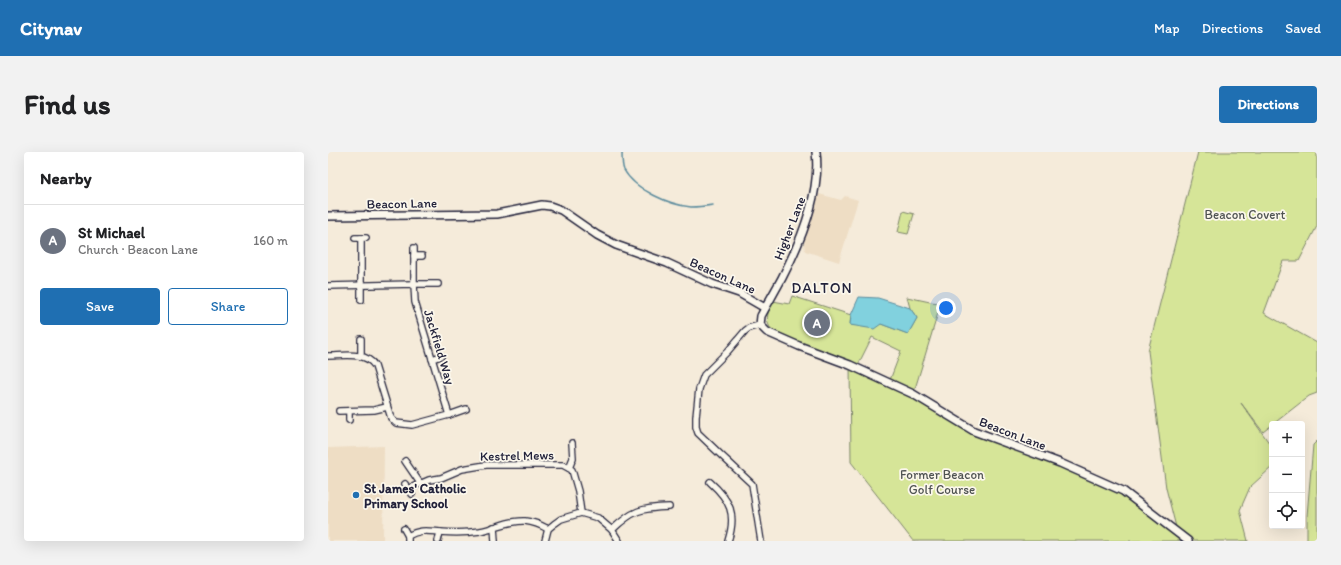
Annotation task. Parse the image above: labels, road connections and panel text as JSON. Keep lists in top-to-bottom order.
{
  "streets": {
    "street": [
      "Beacon Lane",
      "Higher Lane",
      "Jackfield Way",
      "Kestrel Mews"
    ]
  },
  "crossings": [
    ["Beacon Lane", "Higher Lane"]
  ],
  "districts": ["DALTON"],
  "parks": ["Beacon Covert", "Former Beacon Golf Course"],
  "places": ["St James' Catholic Primary School"],
  "page": {
    "header": "Citynav",
    "nav": ["Map", "Directions", "Saved"],
    "buttons": [
      "Directions",
      ["Save", "Share"]
    ],
    "title": "Find us",
    "heading": "Nearby",
    "list": [
      {
        "mark": "A",
        "name": "St Michael",
        "note": "Church · Beacon Lane",
        "value": "160 m"
      }
    ],
    "pins": "A",
    "map_buttons": ["+", "−"]
  }
}
